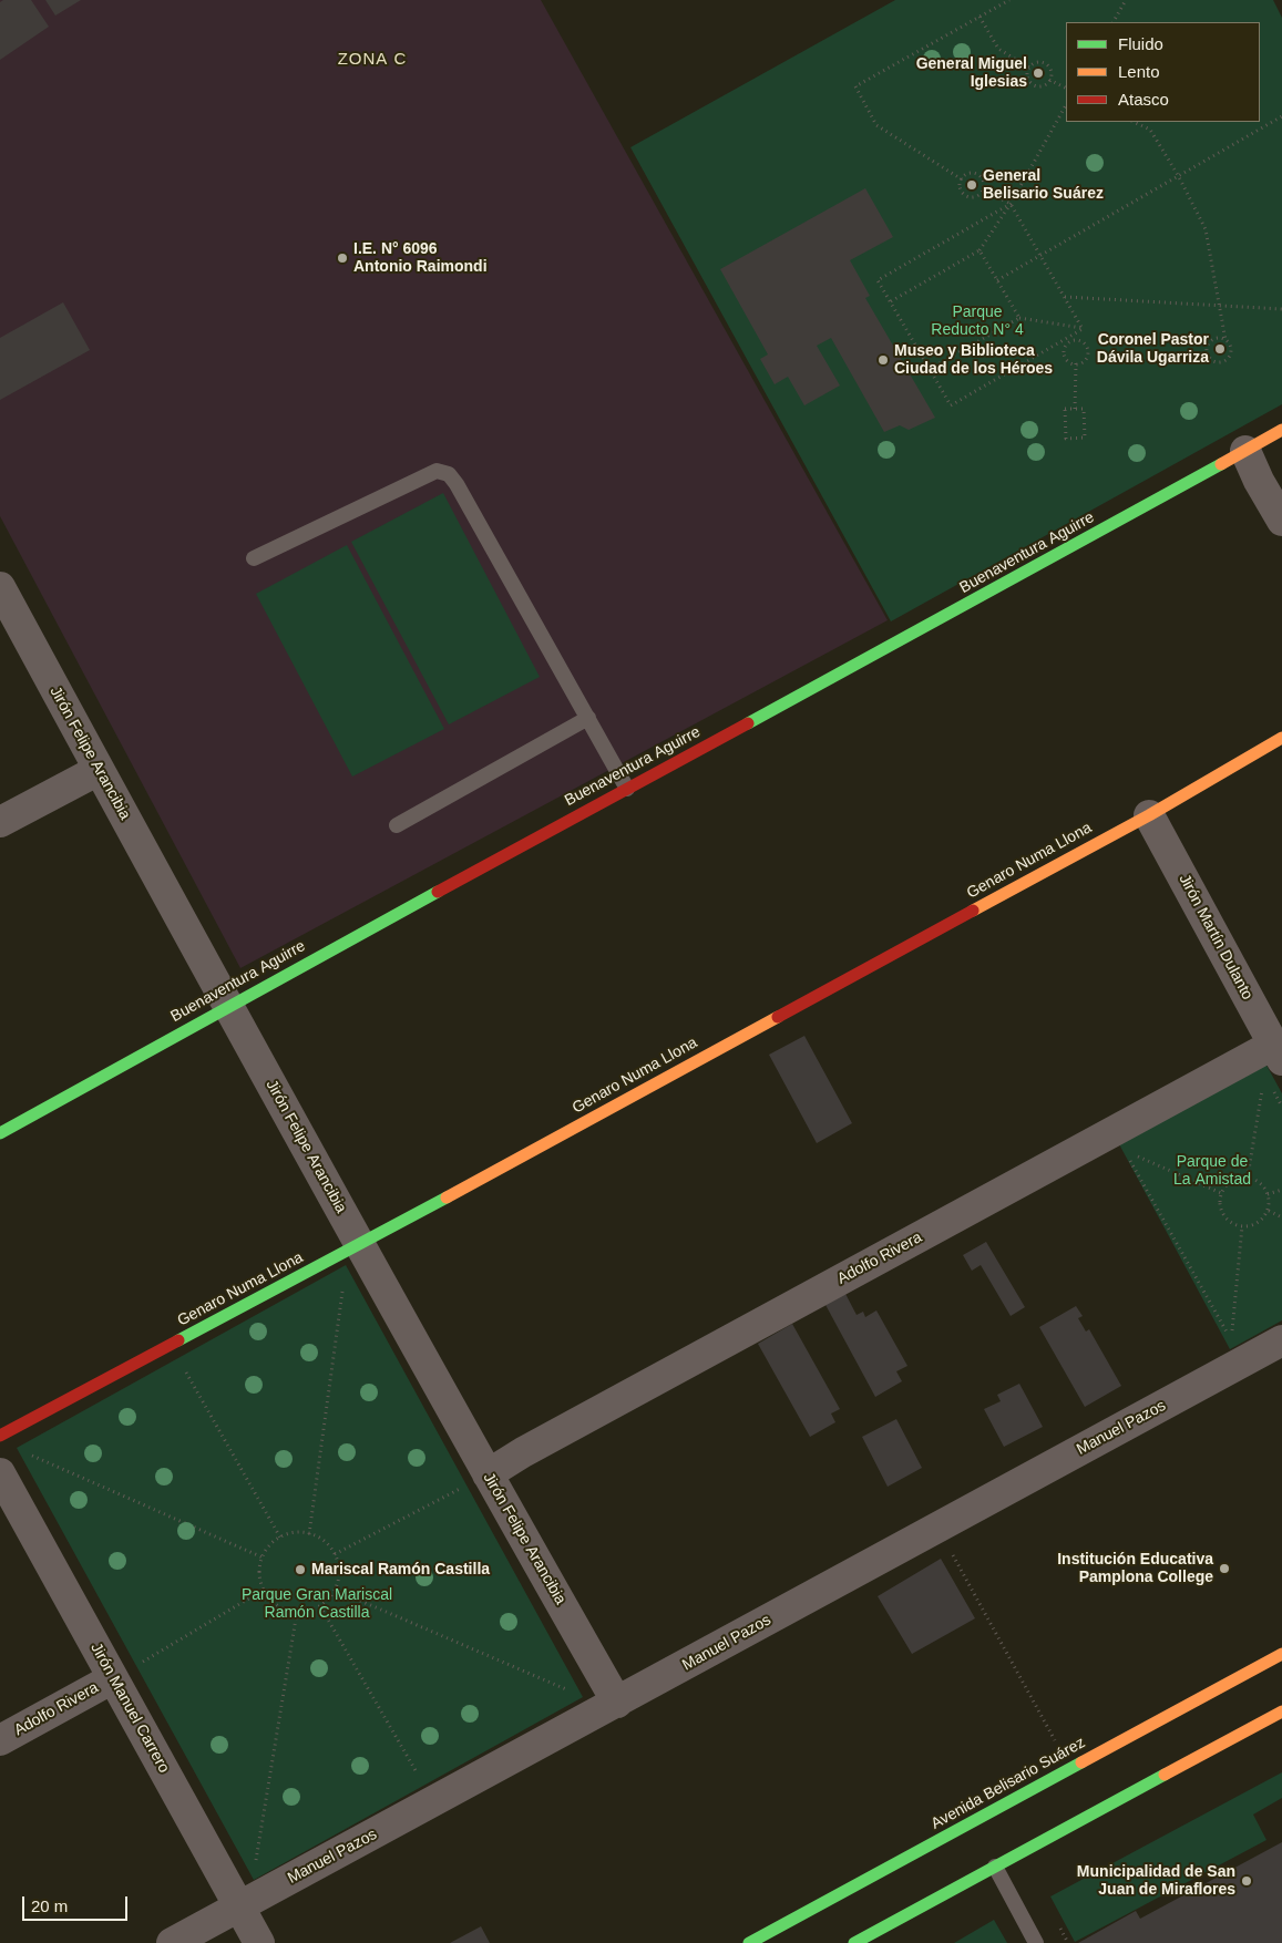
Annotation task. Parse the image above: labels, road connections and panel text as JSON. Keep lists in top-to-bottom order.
{
  "streets": {
    "street": [
      "Buenaventura Aguirre",
      "Jirón Felipe Arancibia",
      "Genaro Numa Llona",
      "Jirón Martín Dulanto",
      "Adolfo Rivera",
      "Manuel Pazos",
      "Jirón Manuel Carrero",
      "Avenida Belisario Suárez"
    ]
  },
  "crossings": [
    ["Buenaventura Aguirre", "Jirón Felipe Arancibia"],
    ["Jirón Felipe Arancibia", "Genaro Numa Llona"],
    ["Jirón Felipe Arancibia", "Adolfo Rivera"],
    ["Jirón Felipe Arancibia", "Manuel Pazos"],
    ["Genaro Numa Llona", "Jirón Martín Dulanto"],
    ["Jirón Martín Dulanto", "Adolfo Rivera"],
    ["Adolfo Rivera", "Jirón Manuel Carrero"],
    ["Manuel Pazos", "Jirón Manuel Carrero"]
  ],
  "districts": ["ZONA C"],
  "parks": ["Parque Reducto N° 4", "Parque de La Amistad", "Parque Gran Mariscal Ramón Castilla"],
  "places": [
    "General Miguel Iglesias",
    "General Belisario Suárez",
    "I.E. N° 6096 Antonio Raimondi",
    "Coronel Pastor Dávila Ugarriza",
    "Museo y Biblioteca Ciudad de los Héroes",
    "Institución Educativa Pamplona College",
    "Mariscal Ramón Castilla",
    "Municipalidad de San Juan de Miraflores"
  ],
  "legend": ["Fluido", "Lento", "Atasco"],
  "scale_bar": "20 m"
}
